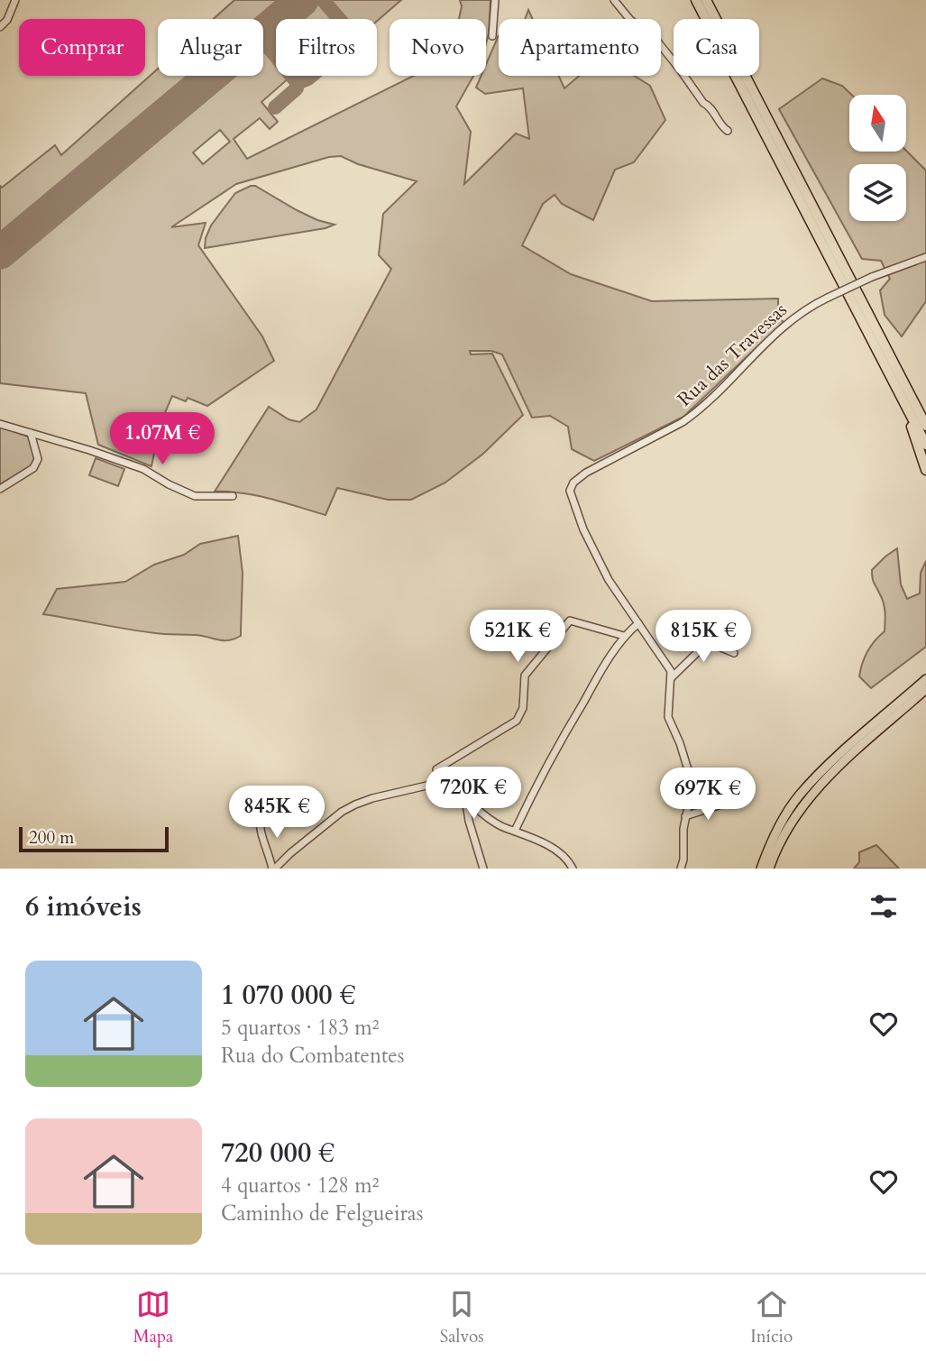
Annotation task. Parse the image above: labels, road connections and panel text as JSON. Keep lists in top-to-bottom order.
{
  "streets": {
    "street": ["Rua das Travessas"]
  },
  "scale_bar": "200 m",
  "north": "top",
  "page": {
    "chip": [
      "Comprar",
      "Alugar",
      "Filtros",
      "Novo",
      "Apartamento",
      "Casa"
    ],
    "price": [
      "1.07M €",
      "521K €",
      "815K €",
      "720K €",
      "697K €",
      "845K €"
    ],
    "scale": "200 m",
    "heading": "6 imóveis",
    "list": [
      {
        "name": "1 070 000 €",
        "note": "5 quartos · 183 m² · Rua do Combatentes"
      },
      {
        "name": "720 000 €",
        "note": "4 quartos · 128 m² · Caminho de Felgueiras"
      }
    ],
    "tabs": ["Mapa", "Salvos", "Início"]
  }
}
